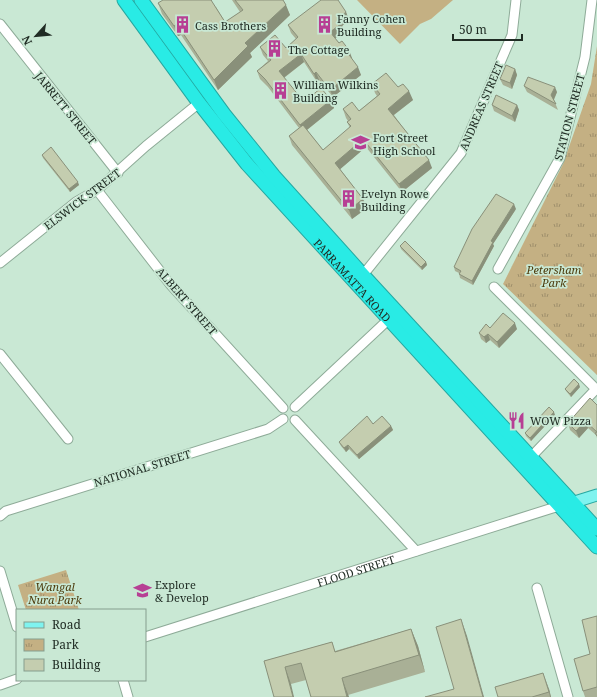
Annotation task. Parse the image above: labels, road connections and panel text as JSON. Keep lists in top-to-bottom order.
{
  "streets": {
    "highway": ["PARRAMATTA ROAD"],
    "street": [
      "ANDREAS STREET",
      "JARRETT STREET",
      "STATION STREET",
      "ELSWICK STREET",
      "ALBERT STREET",
      "NATIONAL STREET",
      "FLOOD STREET"
    ]
  },
  "crossings": [
    ["ANDREAS STREET", "PARRAMATTA ROAD"],
    ["JARRETT STREET", "ELSWICK STREET"],
    ["ELSWICK STREET", "PARRAMATTA ROAD"],
    ["ELSWICK STREET", "ALBERT STREET"],
    ["PARRAMATTA ROAD", "FLOOD STREET"],
    ["ALBERT STREET", "NATIONAL STREET"]
  ],
  "parks": ["Petersham Park", "Wangal Nura Park"],
  "places": {
    "building": [
      "Fanny Cohen Building",
      "Cass Brothers",
      "The Cottage",
      "William Wilkins Building",
      "Evelyn Rowe Building"
    ],
    "school or university": ["Fort Street High School", "Explore & Develop"],
    "restaurant": ["WOW Pizza"]
  },
  "legend": ["Road", "Park", "Building"],
  "scale_bar": "50 m",
  "north": "bottom left"
}
